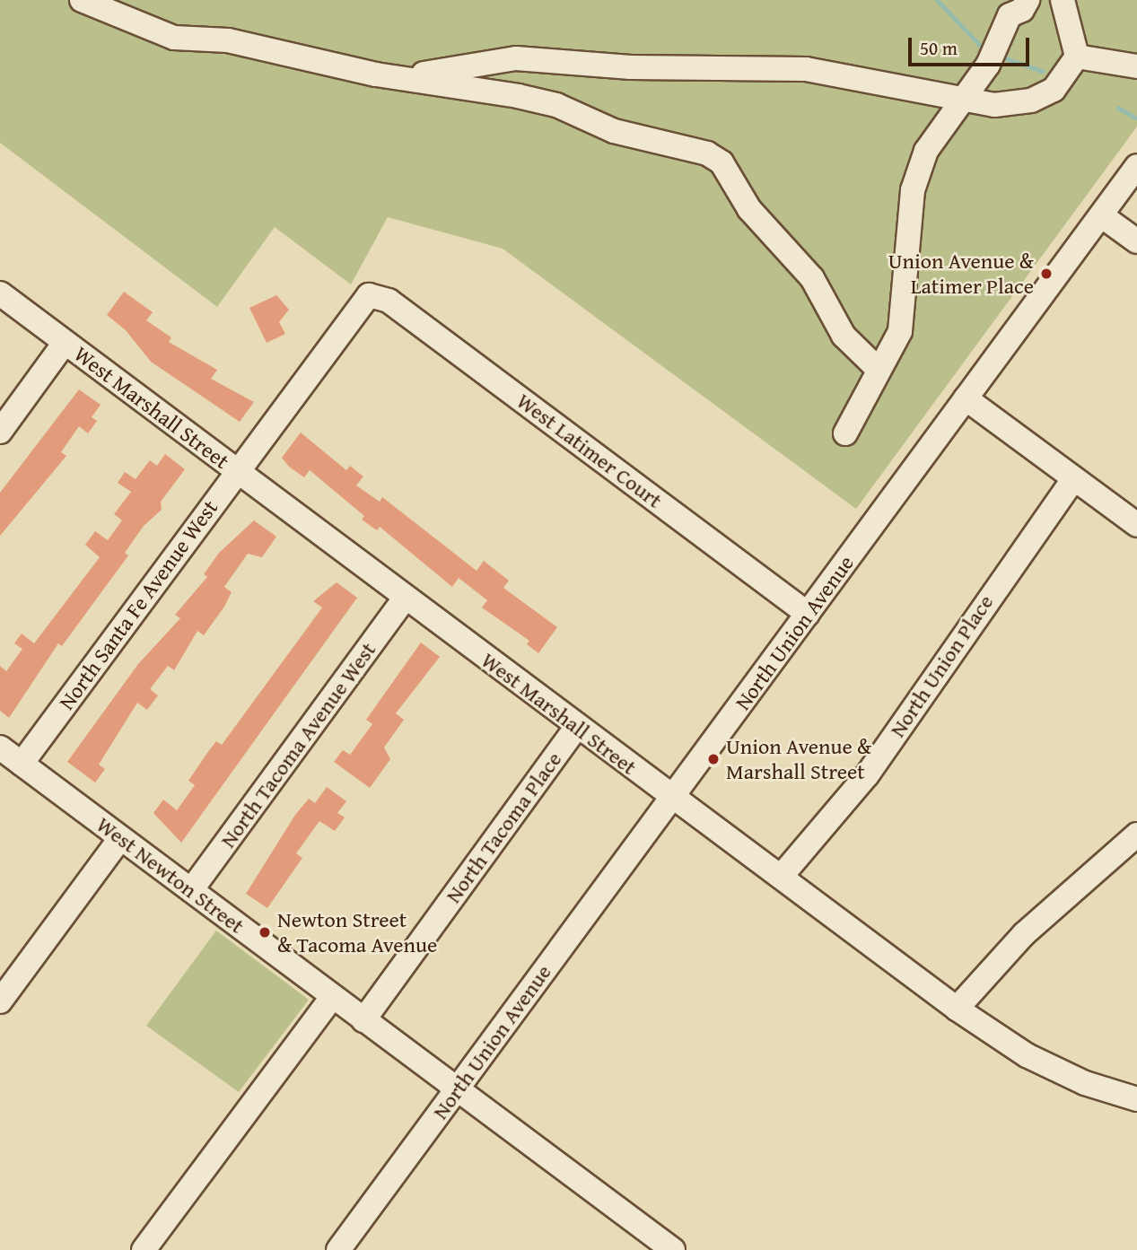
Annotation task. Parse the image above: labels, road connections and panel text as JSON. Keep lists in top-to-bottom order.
{
  "streets": {
    "street": [
      "West Marshall Street",
      "West Latimer Court",
      "North Santa Fe Avenue West",
      "North Union Avenue",
      "North Union Place",
      "North Tacoma Avenue West",
      "North Tacoma Place",
      "West Newton Street"
    ]
  },
  "crossings": [
    ["West Marshall Street", "North Santa Fe Avenue West"],
    ["West Marshall Street", "North Union Avenue"],
    ["West Marshall Street", "North Union Place"],
    ["West Marshall Street", "North Tacoma Avenue West"],
    ["West Marshall Street", "North Tacoma Place"],
    ["West Latimer Court", "North Santa Fe Avenue West"],
    ["West Latimer Court", "North Union Avenue"],
    ["North Santa Fe Avenue West", "West Newton Street"],
    ["North Union Avenue", "West Newton Street"],
    ["North Tacoma Avenue West", "West Newton Street"],
    ["North Tacoma Place", "West Newton Street"]
  ],
  "places": ["Union Avenue & Latimer Place", "Union Avenue & Marshall Street", "Newton Street & Tacoma Avenue"],
  "scale_bar": "50 m"
}
